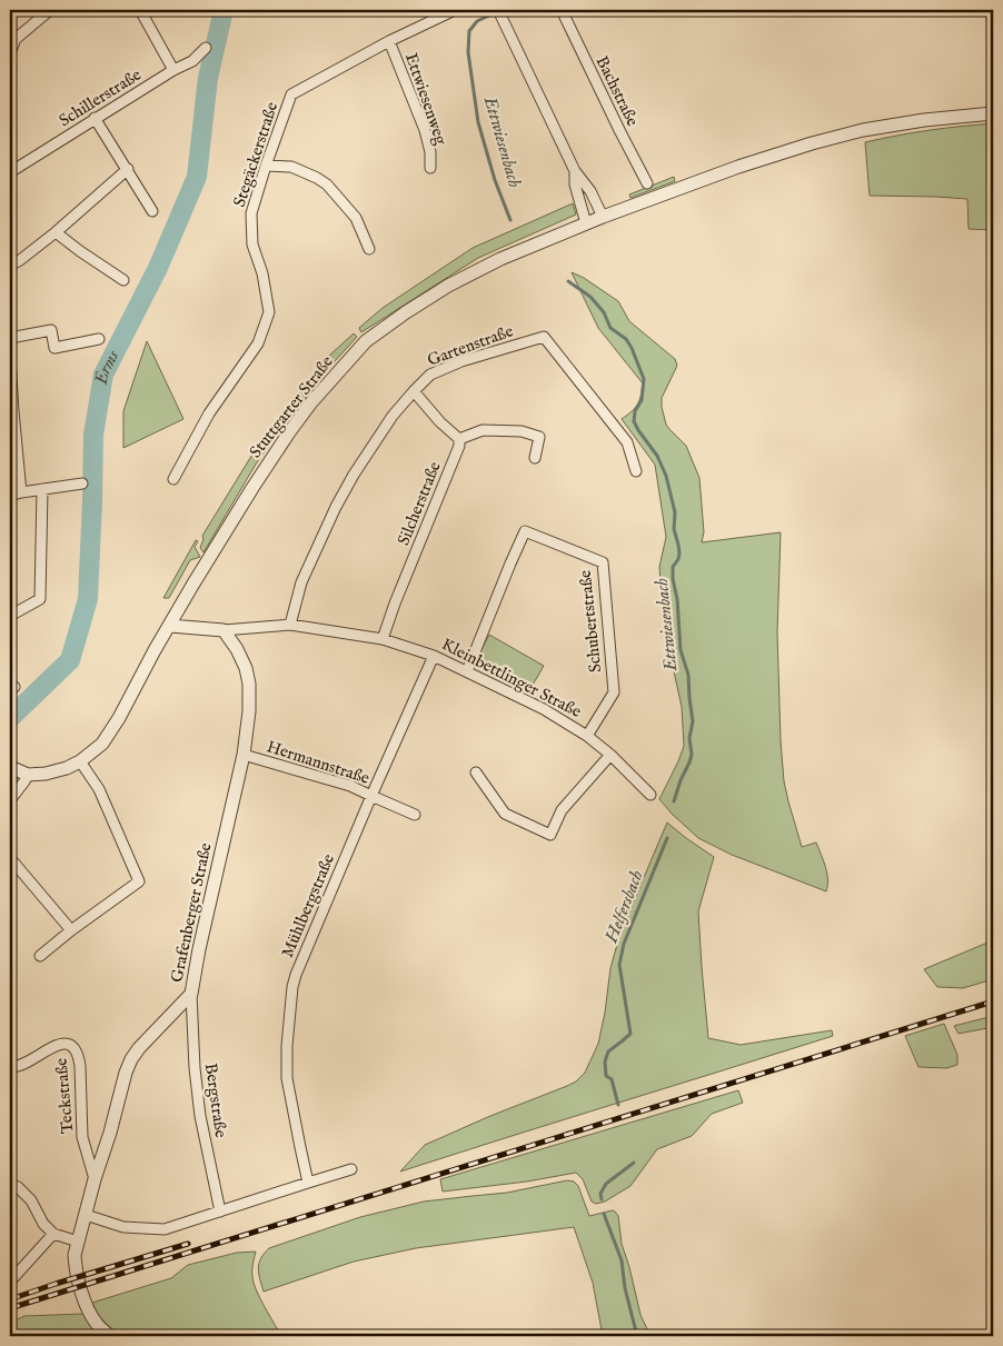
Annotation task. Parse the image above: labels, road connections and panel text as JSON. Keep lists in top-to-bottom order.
{
  "streets": {
    "street": [
      "Bachstraße",
      "Schillerstraße",
      "Ettwiesenweg",
      "Stegäckerstraße",
      "Gartenstraße",
      "Stuttgarter Straße",
      "Silcherstraße",
      "Schubertstraße",
      "Kleinbettlinger Straße",
      "Hermannstraße",
      "Mühlbergstraße",
      "Grafenberger Straße",
      "Teckstraße",
      "Bergstraße"
    ]
  },
  "crossings": [
    ["Ettwiesenweg", "Stegäckerstraße"],
    ["Gartenstraße", "Kleinbettlinger Straße"],
    ["Stuttgarter Straße", "Kleinbettlinger Straße"],
    ["Silcherstraße", "Kleinbettlinger Straße"],
    ["Schubertstraße", "Kleinbettlinger Straße"],
    ["Kleinbettlinger Straße", "Mühlbergstraße"],
    ["Kleinbettlinger Straße", "Grafenberger Straße"],
    ["Hermannstraße", "Mühlbergstraße"],
    ["Hermannstraße", "Grafenberger Straße"],
    ["Grafenberger Straße", "Teckstraße"],
    ["Grafenberger Straße", "Bergstraße"]
  ],
  "water": ["Ettwiesenbach", "Erms", "Helfersbach"]
}
